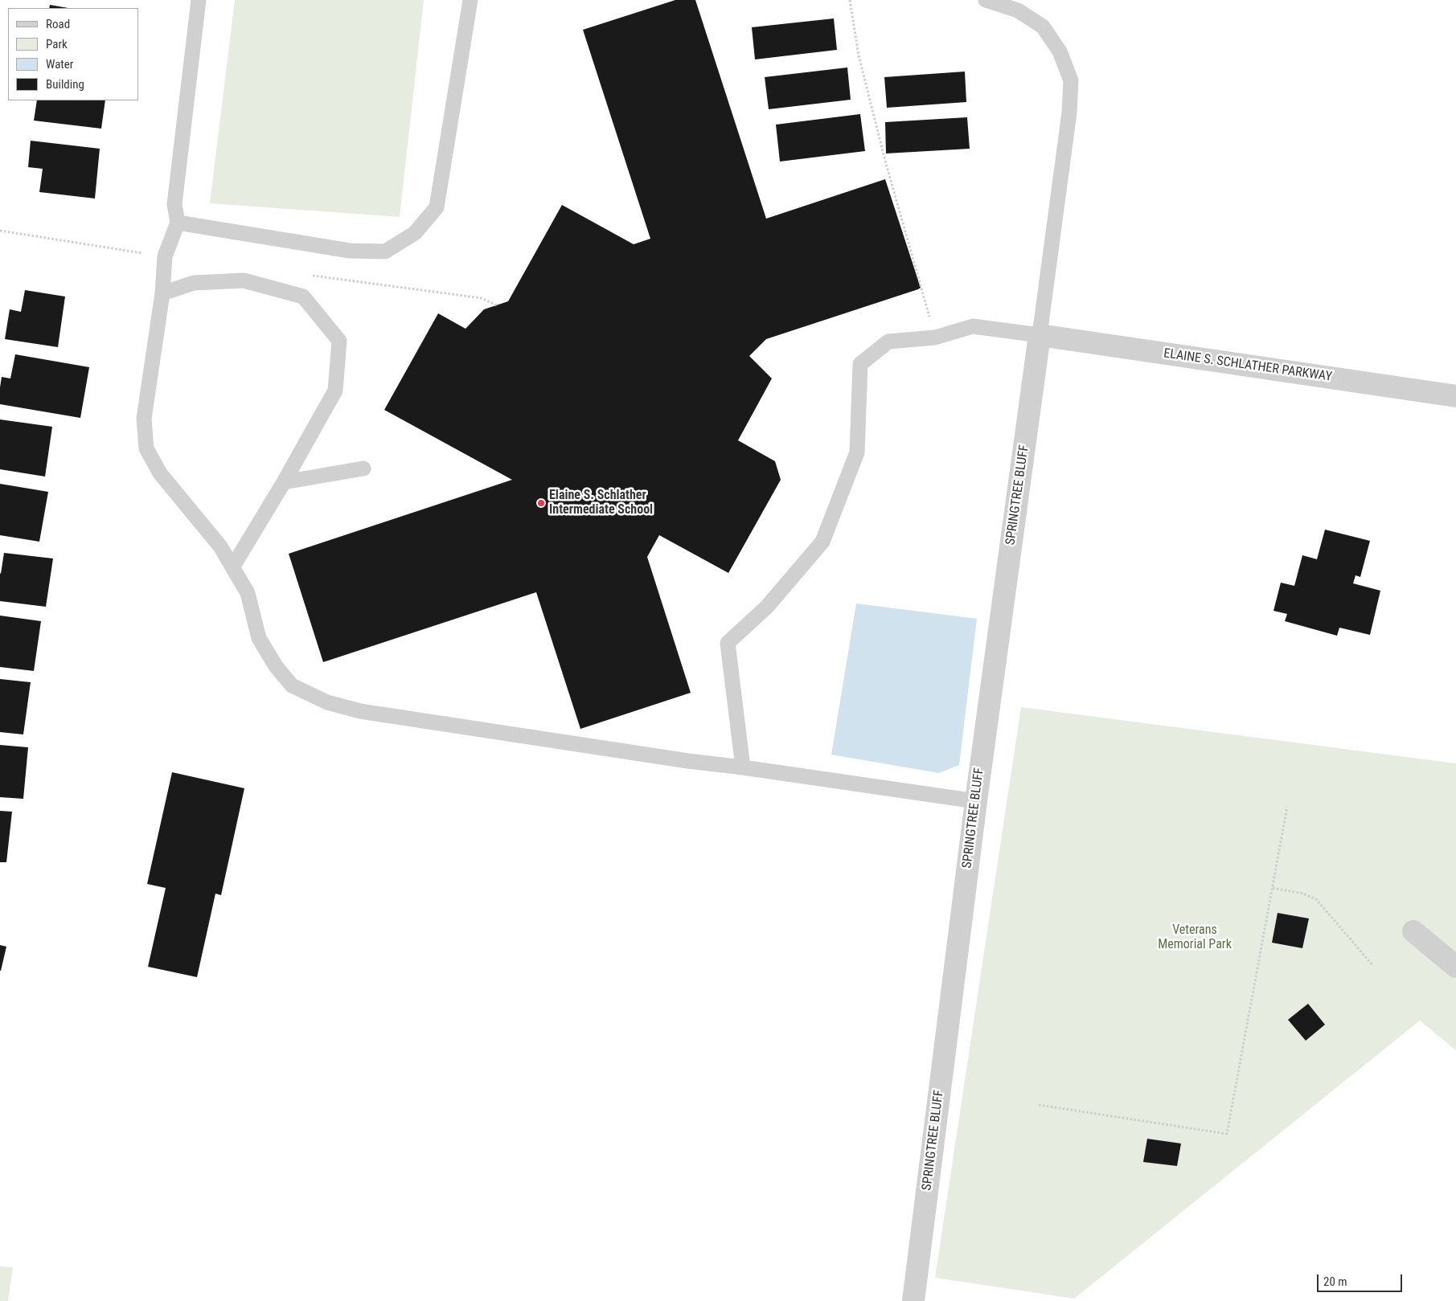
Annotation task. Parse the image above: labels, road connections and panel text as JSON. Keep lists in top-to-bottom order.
{
  "streets": {
    "street": ["ELAINE S. SCHLATHER PARKWAY", "SPRINGTREE BLUFF"]
  },
  "crossings": [
    ["ELAINE S. SCHLATHER PARKWAY", "SPRINGTREE BLUFF"]
  ],
  "parks": ["Veterans Memorial Park"],
  "places": ["Elaine S. Schlather Intermediate School"],
  "legend": [
    "Road",
    "Park",
    "Water",
    "Building"
  ],
  "scale_bar": "20 m"
}
